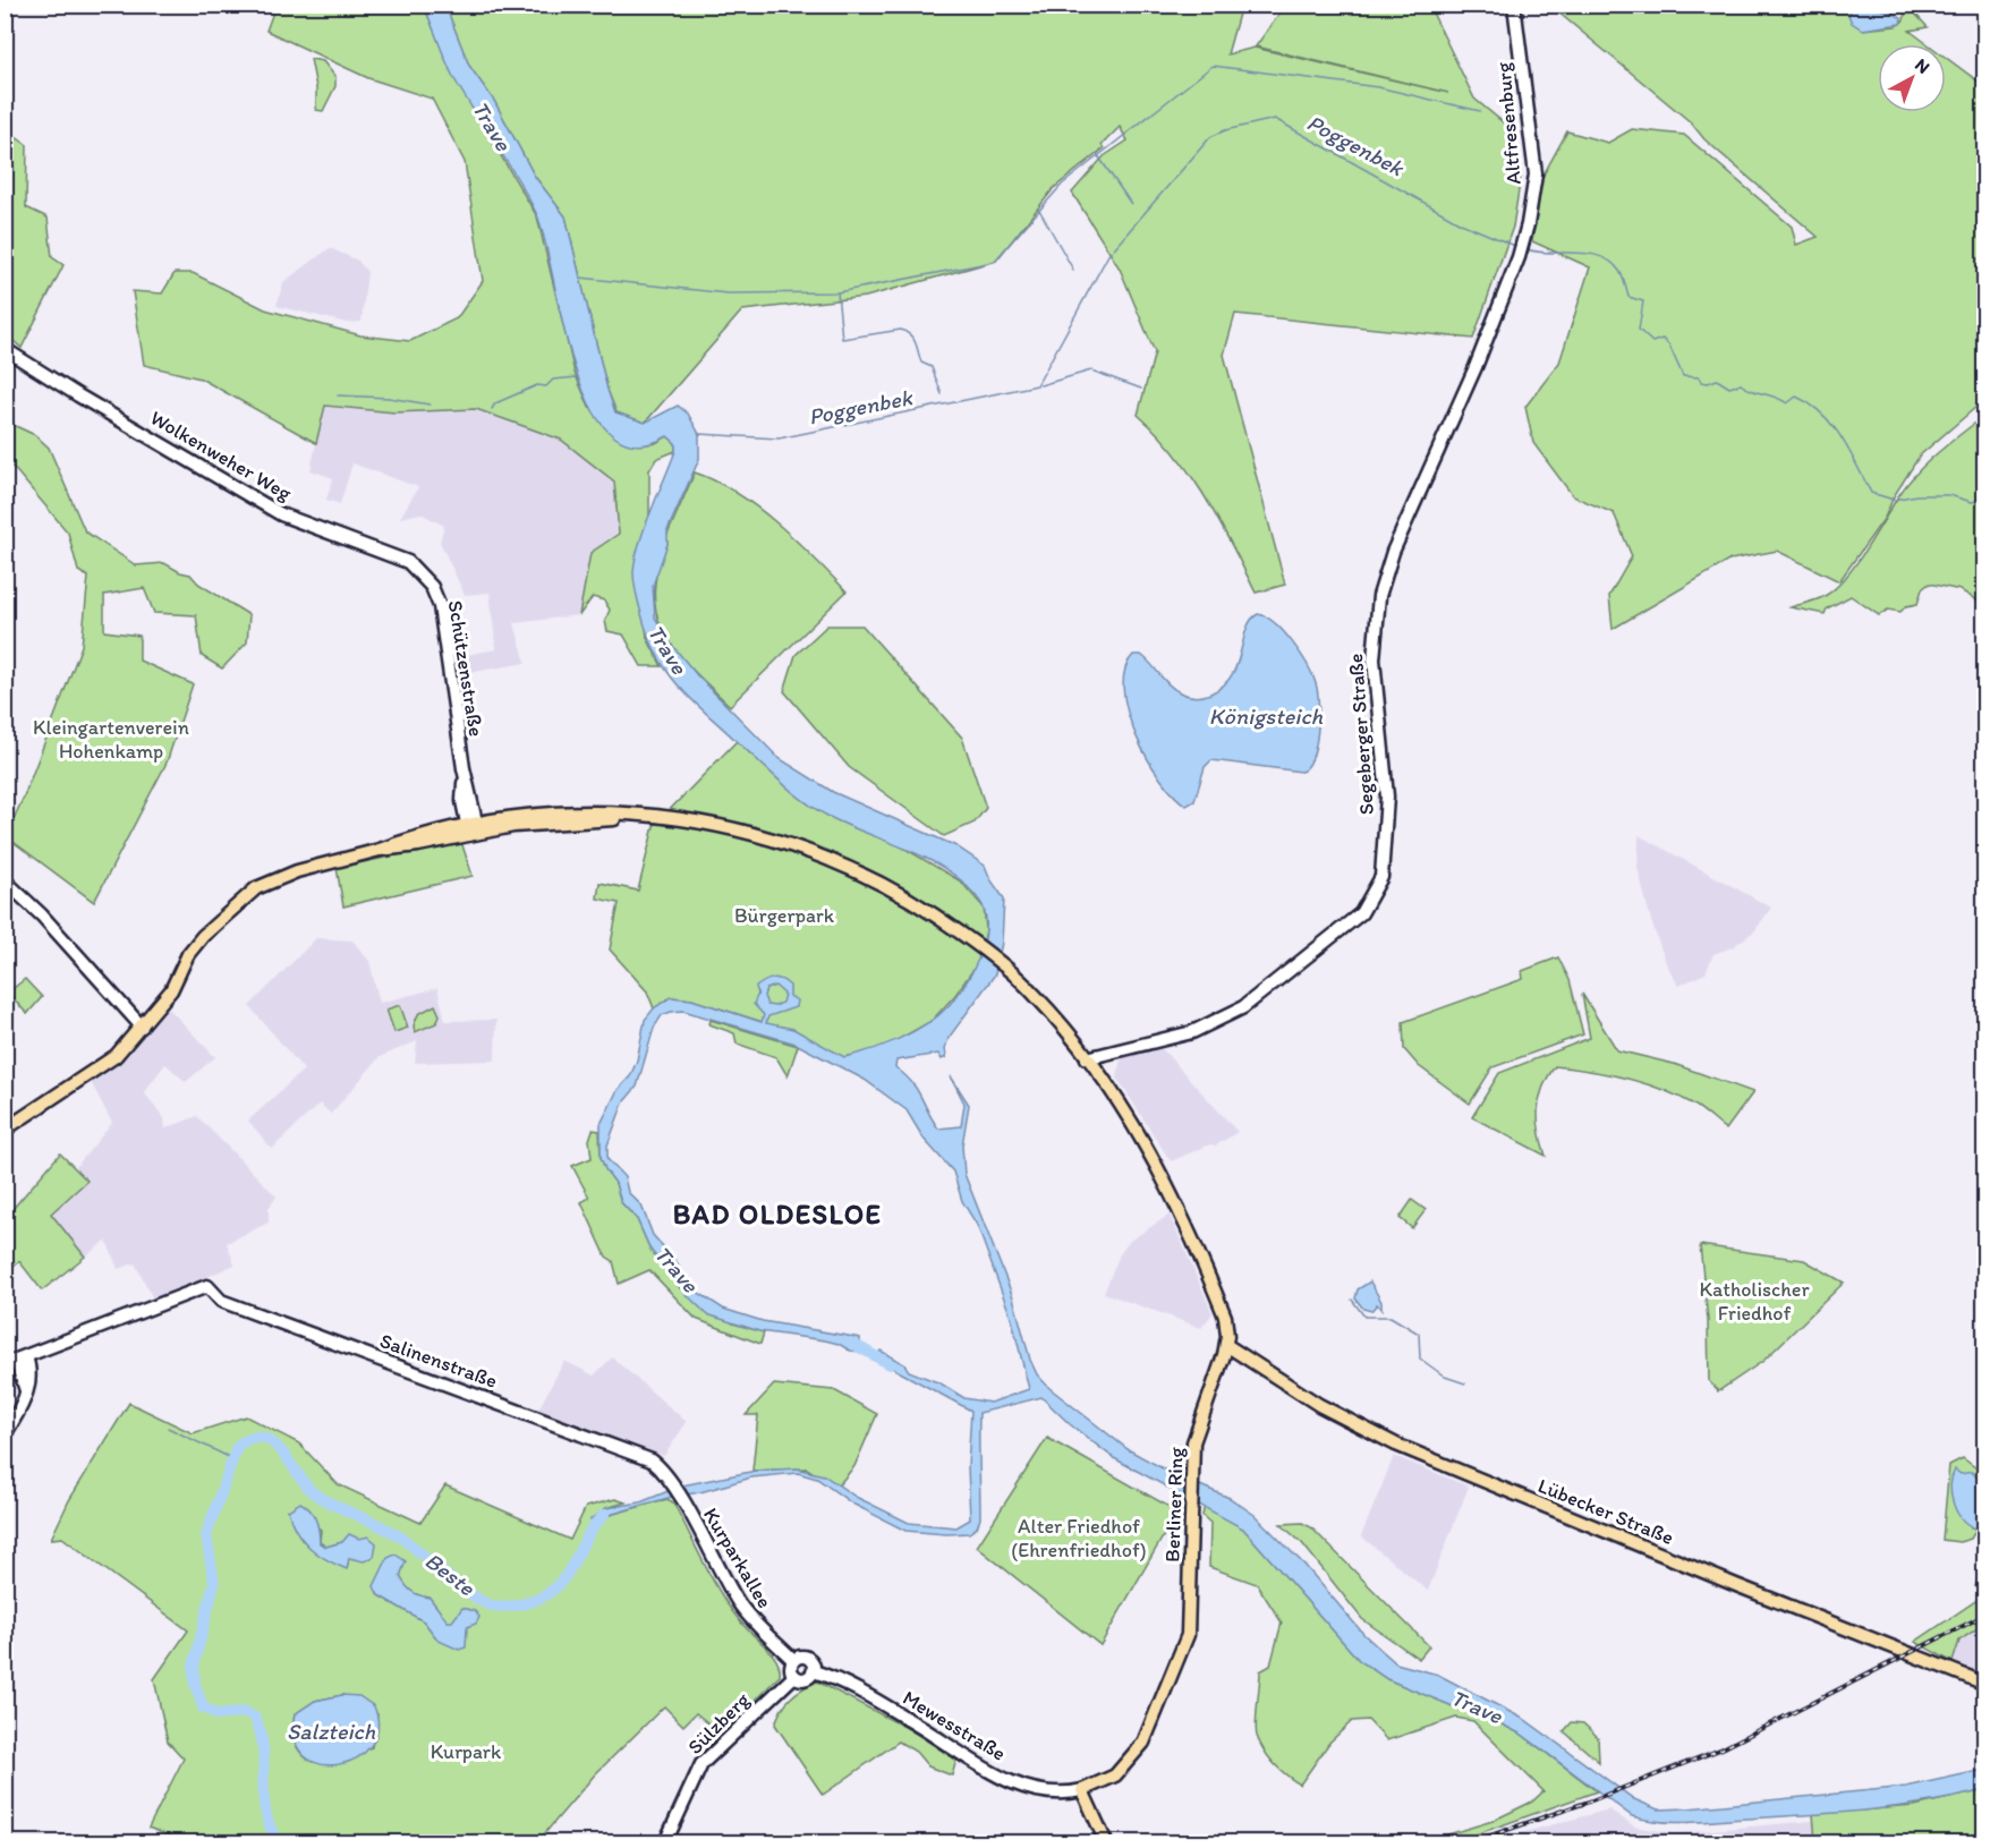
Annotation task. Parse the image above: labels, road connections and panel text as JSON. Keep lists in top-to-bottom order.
{
  "streets": {
    "main road": ["Berliner Ring", "Lübecker Straße"],
    "street": [
      "Altfresenburg",
      "Wolkenweher Weg",
      "Schützenstraße",
      "Segeberger Straße",
      "Salinenstraße",
      "Kurparkallee",
      "Sülzberg",
      "Mewesstraße"
    ]
  },
  "crossings": [
    ["Altfresenburg", "Segeberger Straße"],
    ["Wolkenweher Weg", "Schützenstraße"],
    ["Schützenstraße", "Berliner Ring"],
    ["Segeberger Straße", "Berliner Ring"],
    ["Salinenstraße", "Kurparkallee"],
    ["Berliner Ring", "Lübecker Straße"],
    ["Berliner Ring", "Mewesstraße"],
    ["Kurparkallee", "Sülzberg"],
    ["Kurparkallee", "Mewesstraße"],
    ["Sülzberg", "Mewesstraße"]
  ],
  "districts": ["BAD OLDESLOE"],
  "water": [
    "Trave",
    "Poggenbek",
    "Königsteich",
    "Beste",
    "Salzteich"
  ],
  "parks": [
    "Kleingartenverein Hohenkamp",
    "Bürgerpark",
    "Katholischer Friedhof",
    "Alter Friedhof (Ehrenfriedhof)",
    "Kurpark"
  ],
  "north": "top right"
}
